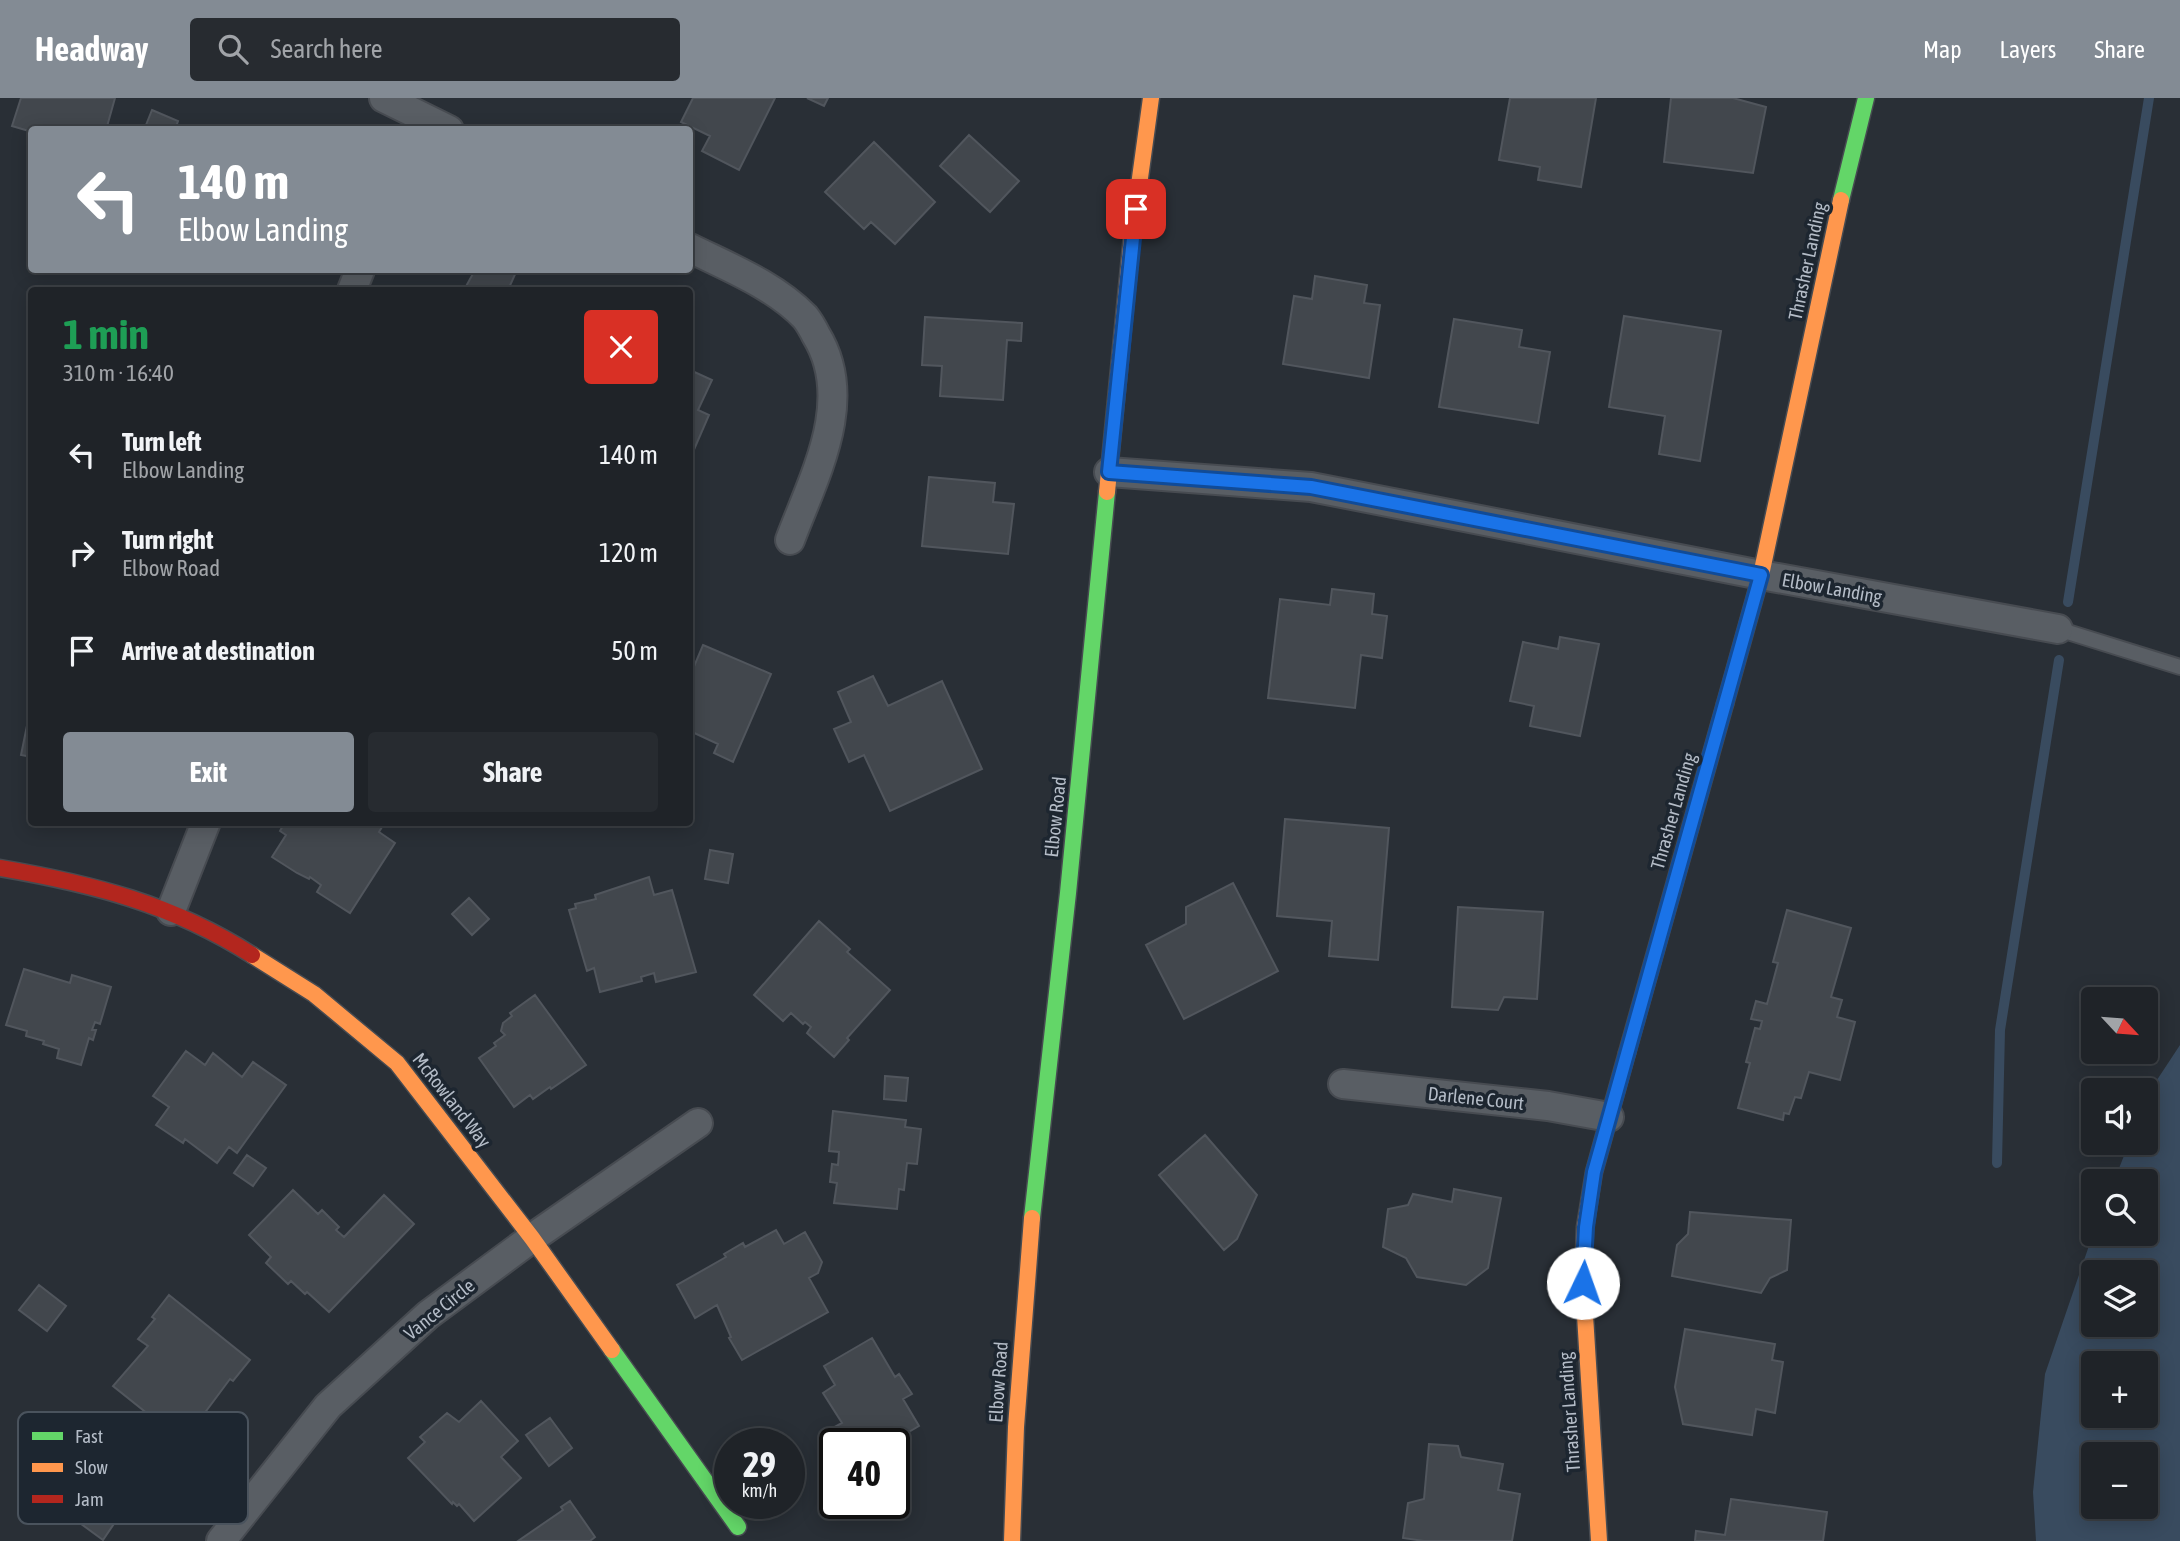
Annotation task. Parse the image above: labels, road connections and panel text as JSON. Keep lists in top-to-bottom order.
{
  "streets": {
    "street": [
      "Thrasher Landing",
      "Elbow Landing",
      "Elbow Road",
      "Darlene Court",
      "McRowland Way",
      "Vance Circle"
    ]
  },
  "crossings": [
    ["Thrasher Landing", "Elbow Landing"],
    ["Thrasher Landing", "Darlene Court"],
    ["Elbow Landing", "Elbow Road"],
    ["McRowland Way", "Vance Circle"]
  ],
  "legend": ["Fast", "Slow", "Jam"],
  "north": "bottom right",
  "page": {
    "header": "Headway",
    "search": "Search here",
    "nav": ["Map", "Layers", "Share"],
    "turn": ["140 m", "Elbow Landing"],
    "heading": ["1 min", "310 m · 16:40"],
    "list": [
      {
        "name": "Turn left",
        "note": "Elbow Landing",
        "value": "140 m"
      },
      {
        "name": "Turn right",
        "note": "Elbow Road",
        "value": "120 m"
      },
      {
        "name": "Arrive at destination",
        "value": "50 m"
      }
    ],
    "buttons": ["Exit", "Share"],
    "map_buttons": ["+", "−"],
    "speed": "29 km/h",
    "limit": "40"
  }
}
